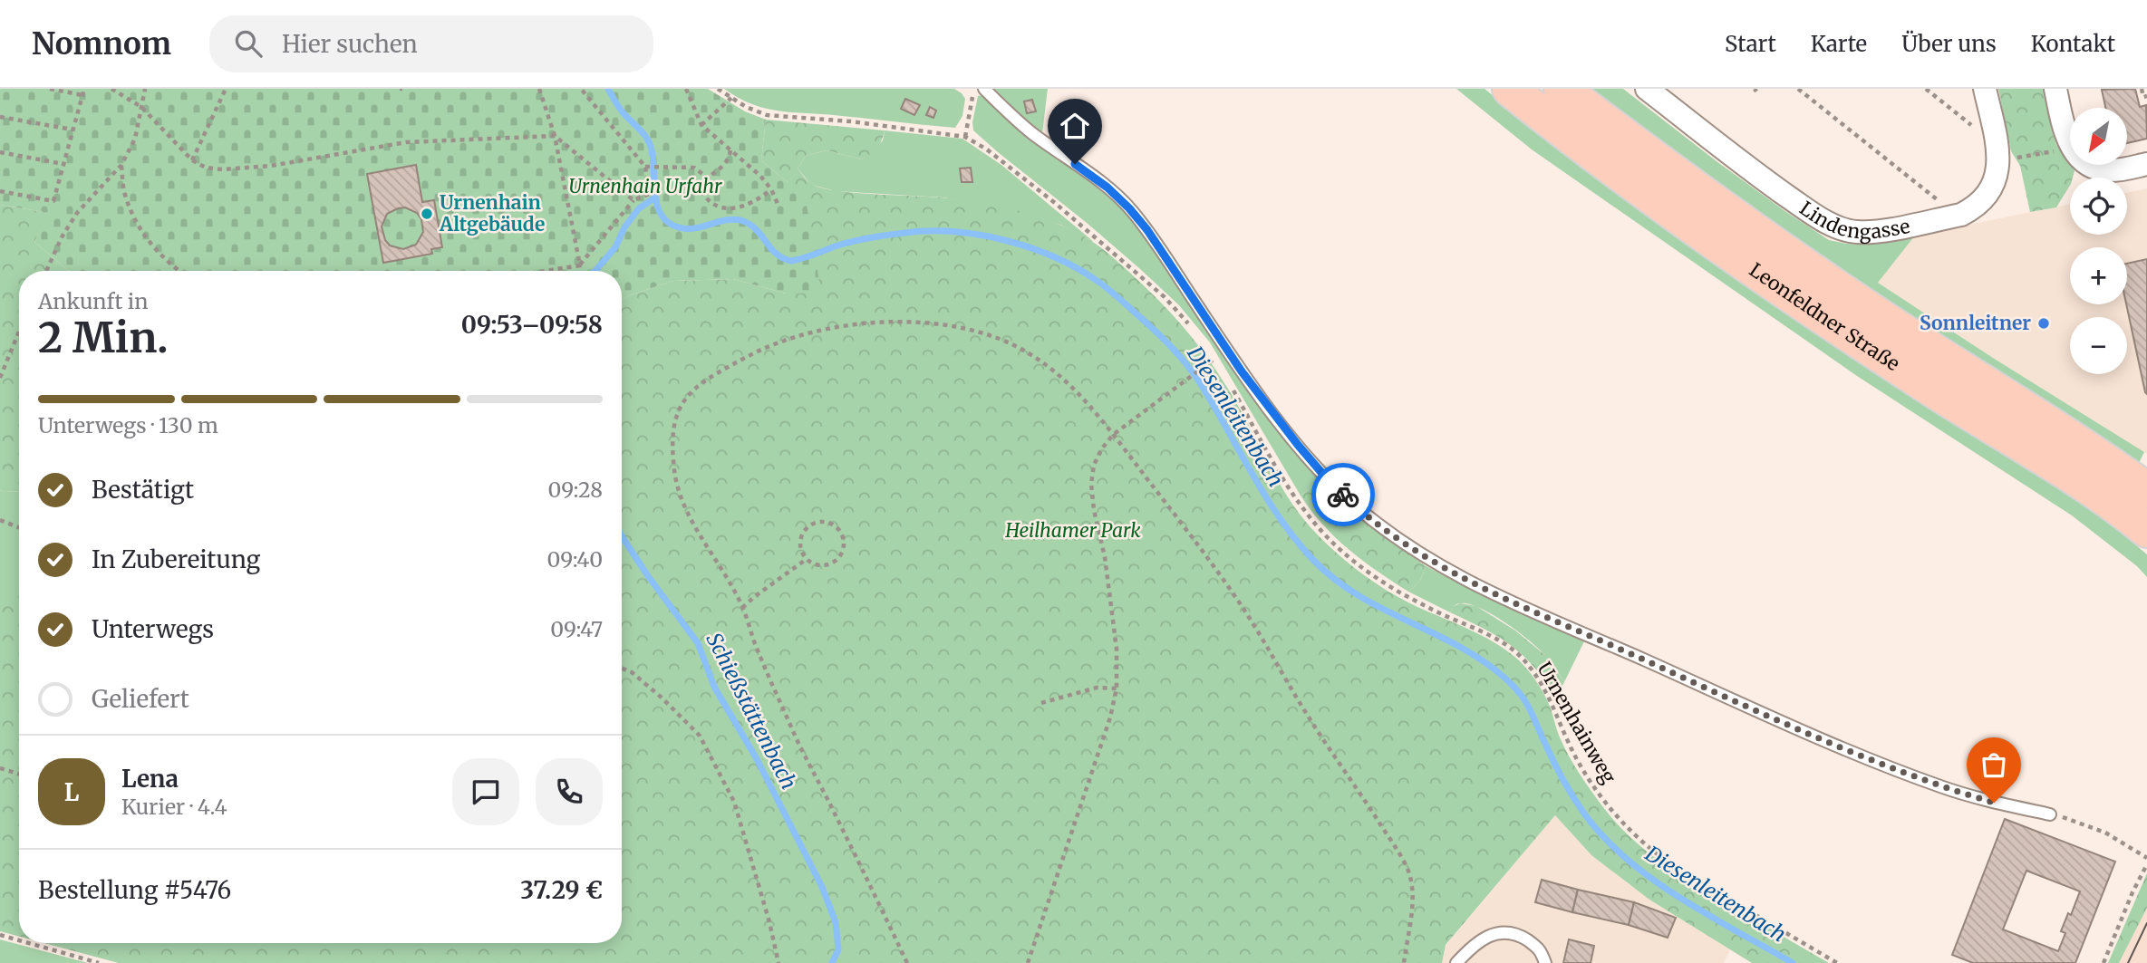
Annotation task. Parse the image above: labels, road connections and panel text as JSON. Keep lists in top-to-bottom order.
{
  "streets": {
    "main road": ["Leonfeldner Straße"],
    "street": ["Lindengasse"],
    "path": ["Urnenhainweg"]
  },
  "water": ["Diesenleitenbach", "Schießstättenbach"],
  "parks": ["Urnenhain Urfahr", "Heilhamer Park"],
  "places": ["Urnenhain Altgebäude", "Sonnleitner"],
  "north": "bottom left",
  "page": {
    "header": "Nomnom",
    "search": "Hier suchen",
    "nav": [
      "Start",
      "Karte",
      "Über uns",
      "Kontakt"
    ],
    "map_buttons": ["+", "−"],
    "heading": ["2 Min.", "Ankunft in", "09:53–09:58"],
    "panel": [
      "Lena",
      "Kurier · 4.4",
      "Bestellung #5476",
      "37.29 €"
    ],
    "bar": "Unterwegs · 130 m",
    "list": [
      ["Bestätigt", "09:28"],
      ["In Zubereitung", "09:40"],
      ["Unterwegs", "09:47"],
      "Geliefert"
    ],
    "round": "L"
  }
}
